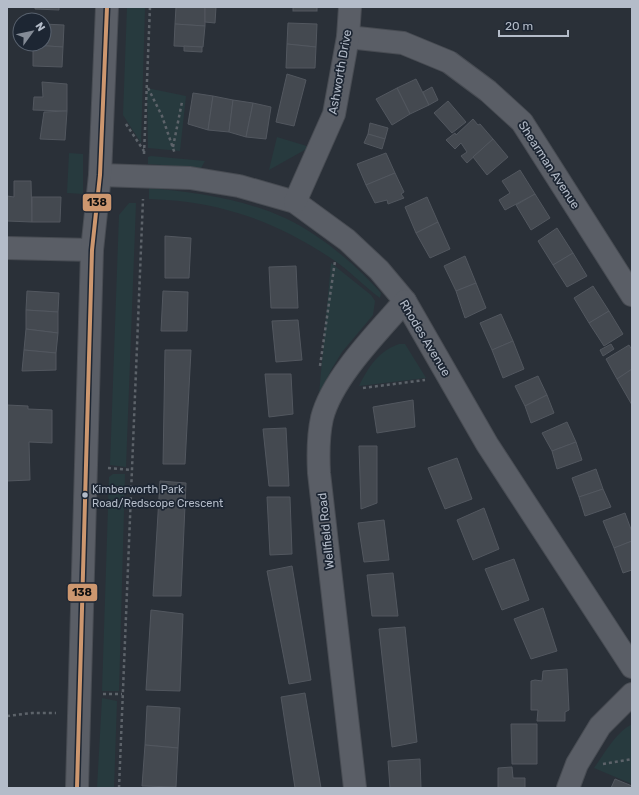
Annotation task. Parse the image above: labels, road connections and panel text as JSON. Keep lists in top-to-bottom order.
{
  "streets": {
    "street": [
      "Ashworth Drive",
      "Shearman Avenue",
      "Rhodes Avenue",
      "Wellfield Road"
    ]
  },
  "crossings": [
    ["Ashworth Drive", "Shearman Avenue"],
    ["Ashworth Drive", "Rhodes Avenue"],
    ["Rhodes Avenue", "Wellfield Road"]
  ],
  "places": ["Kimberworth Park Road/Redscope Crescent"],
  "lines": ["transit line 138"],
  "scale_bar": "20 m",
  "north": "top right"
}
